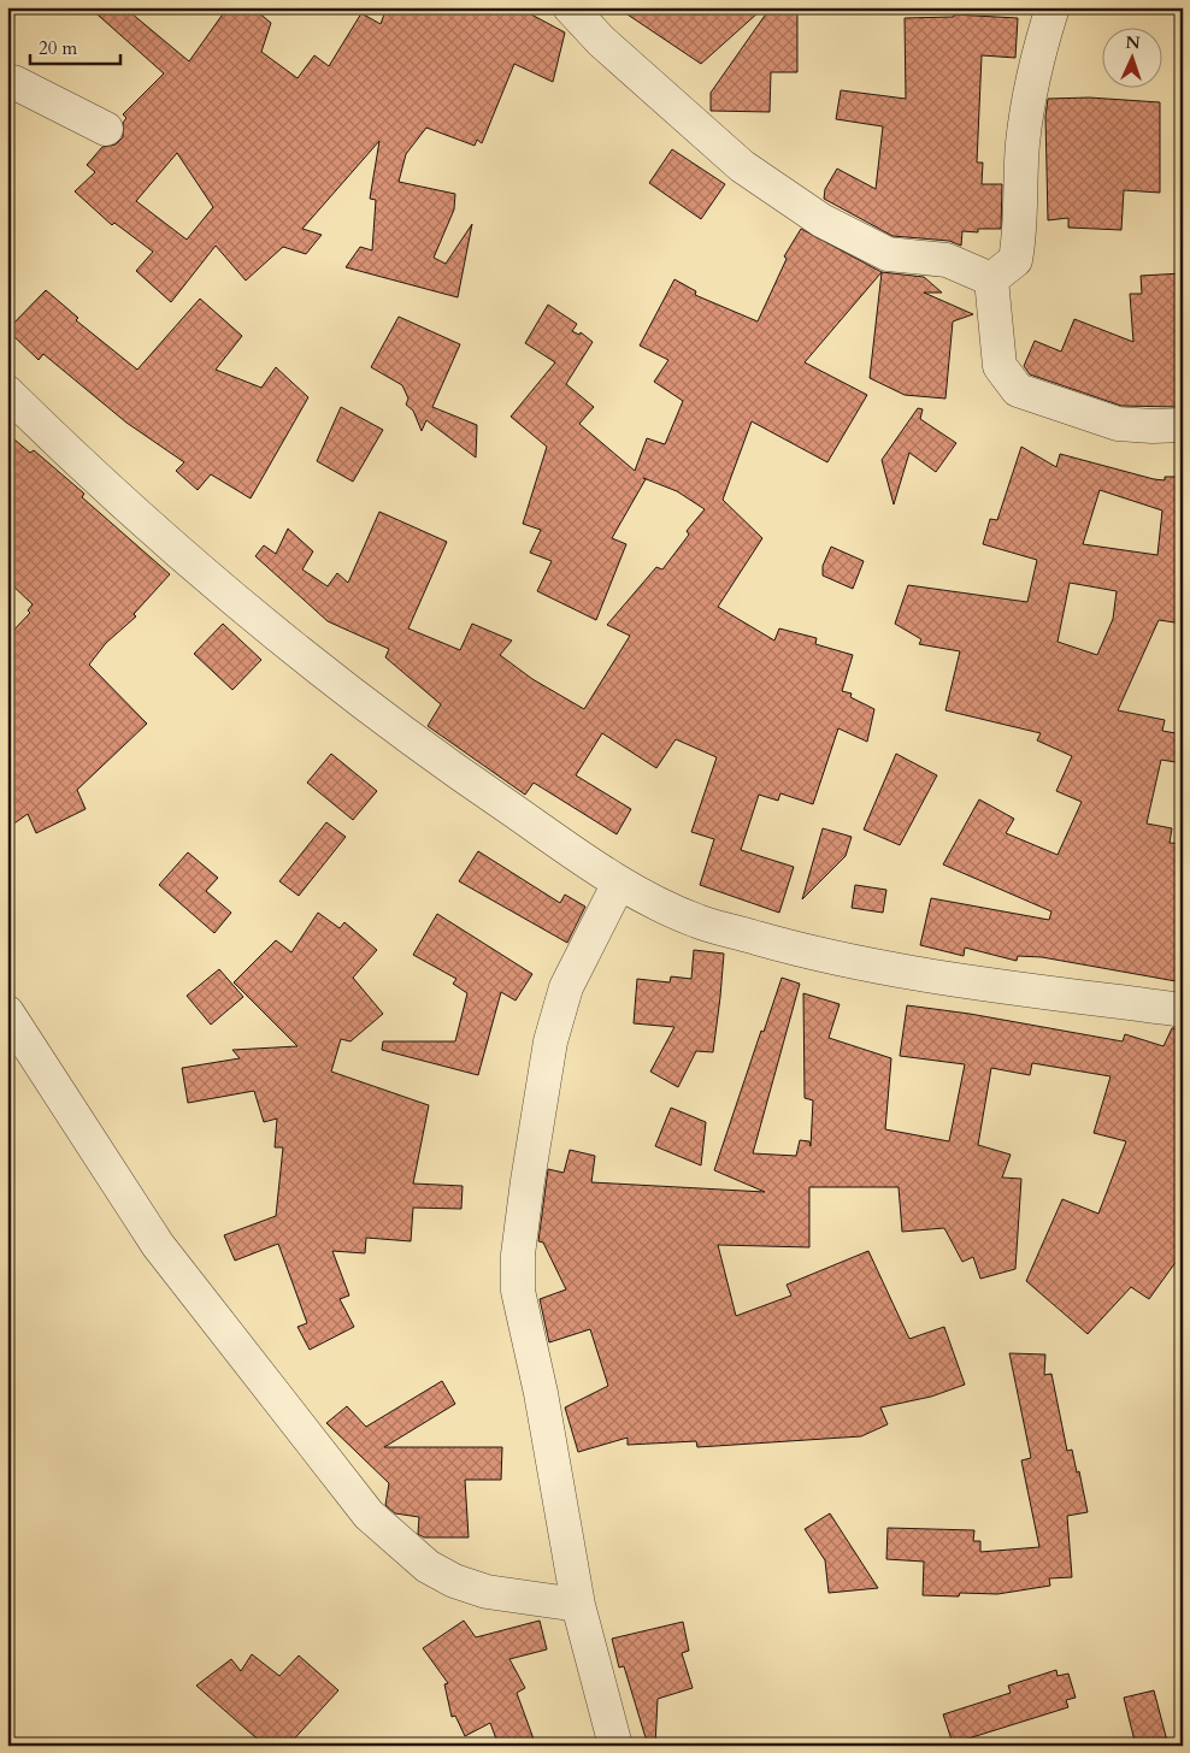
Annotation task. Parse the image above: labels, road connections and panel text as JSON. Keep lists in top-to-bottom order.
{
  "scale_bar": "20 m",
  "north": "top"
}
